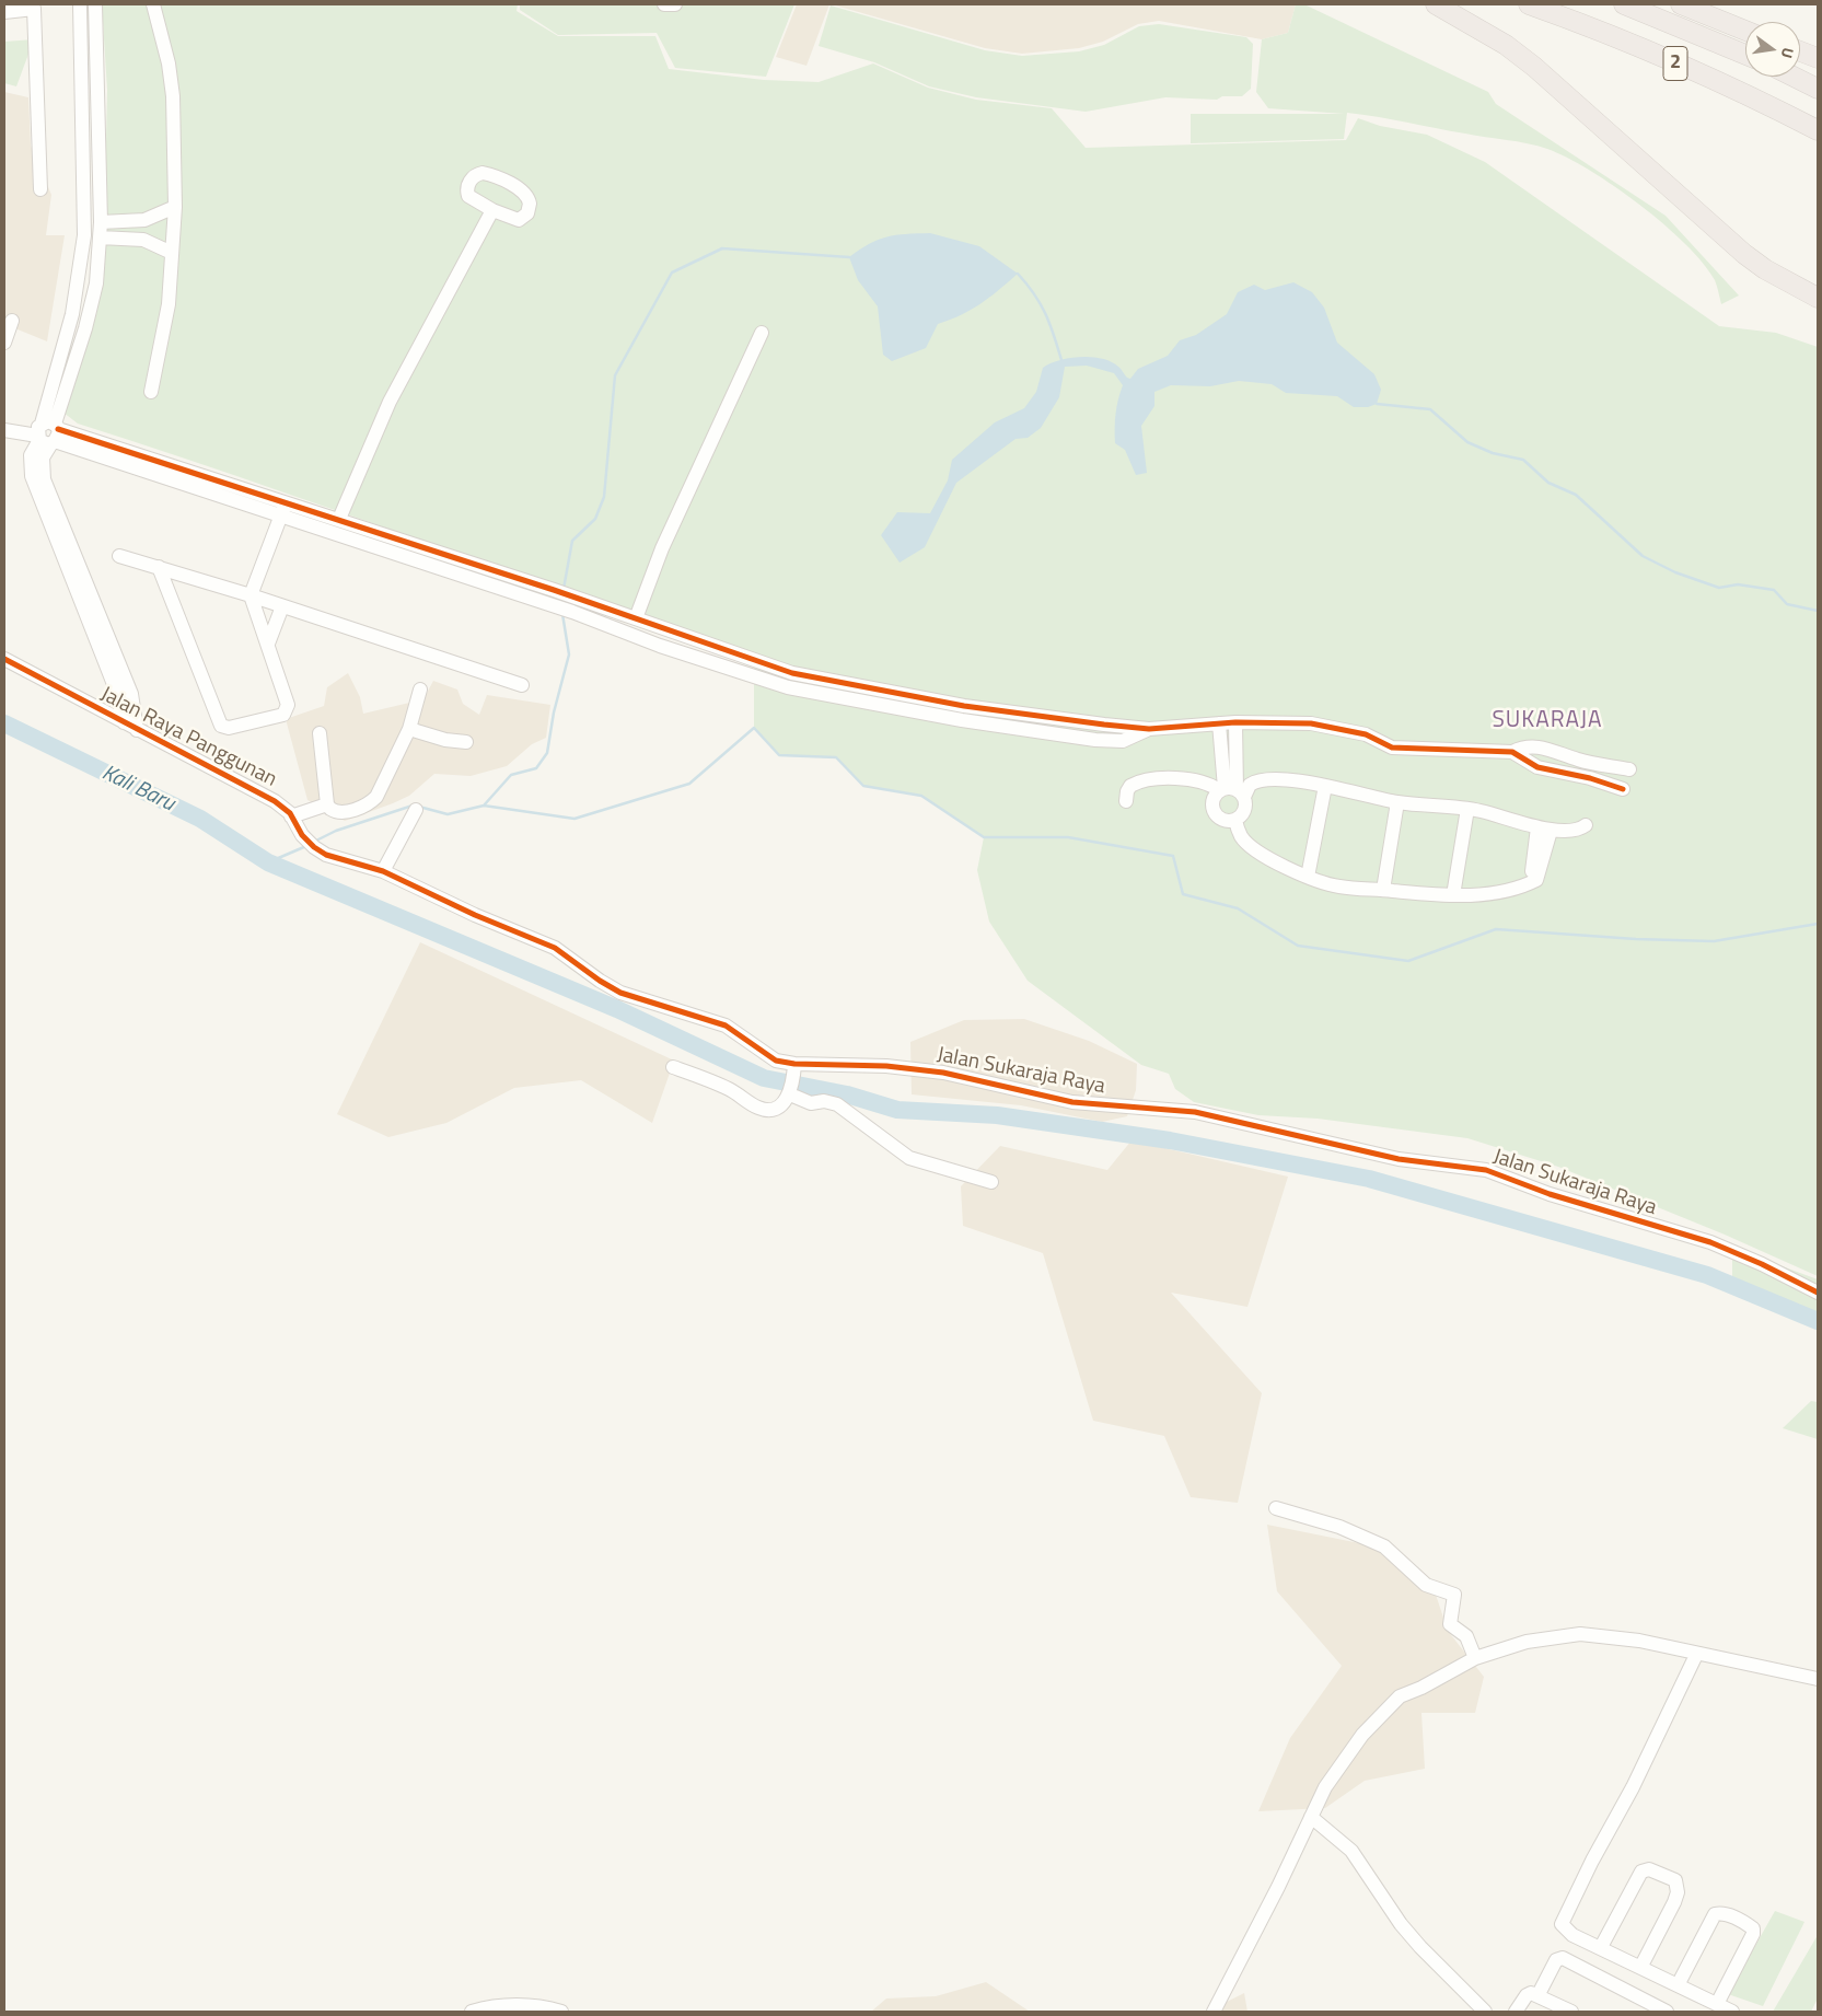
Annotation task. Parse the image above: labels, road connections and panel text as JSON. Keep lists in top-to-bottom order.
{
  "streets": {
    "highway": ["2"],
    "street": ["Jalan Raya Panggunan", "Jalan Sukaraja Raya"]
  },
  "crossings": [
    ["Jalan Raya Panggunan", "Jalan Sukaraja Raya"]
  ],
  "districts": ["SUKARAJA"],
  "water": ["Kali Baru"],
  "north": "right"
}
